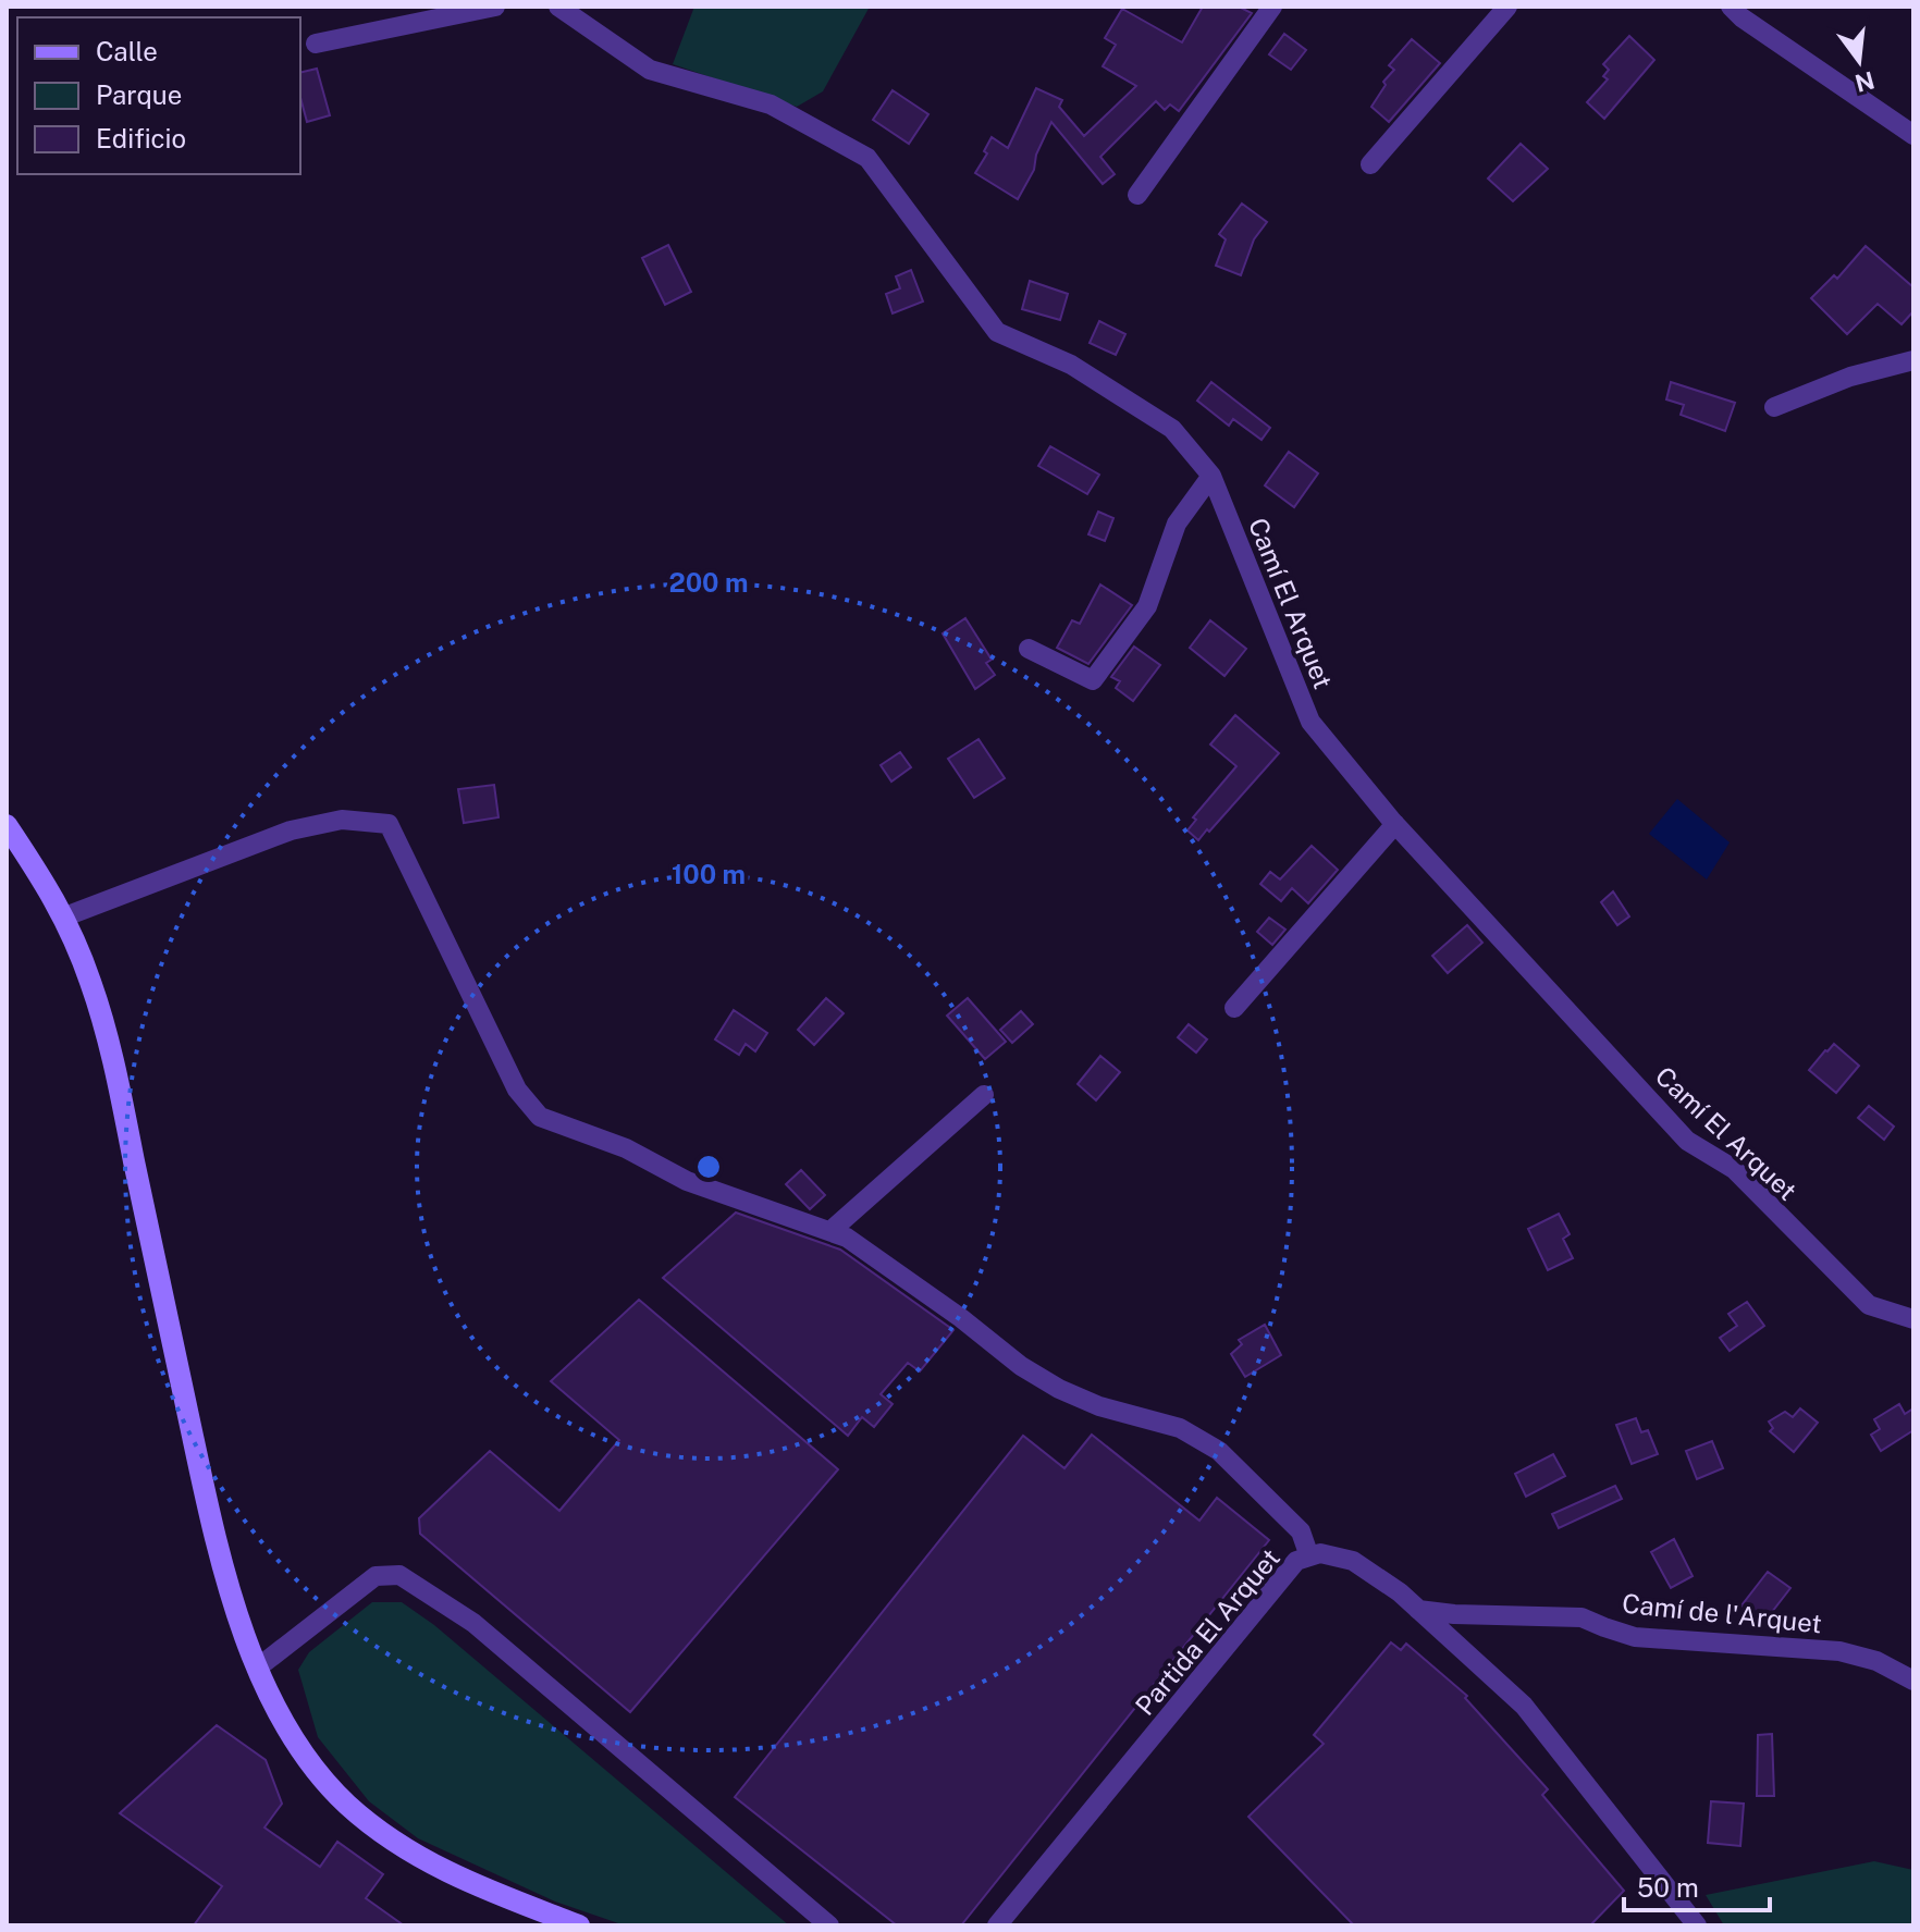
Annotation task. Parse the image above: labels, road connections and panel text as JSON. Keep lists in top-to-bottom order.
{
  "streets": {
    "street": ["Camí El Arquet", "Camí de l'Arquet", "Partida El Arquet"]
  },
  "crossings": [
    ["Camí de l'Arquet", "Partida El Arquet"]
  ],
  "legend": ["Calle", "Parque", "Edificio"],
  "scale_bar": "50 m",
  "north": "bottom",
  "rings": ["200 m", "100 m"]
}
